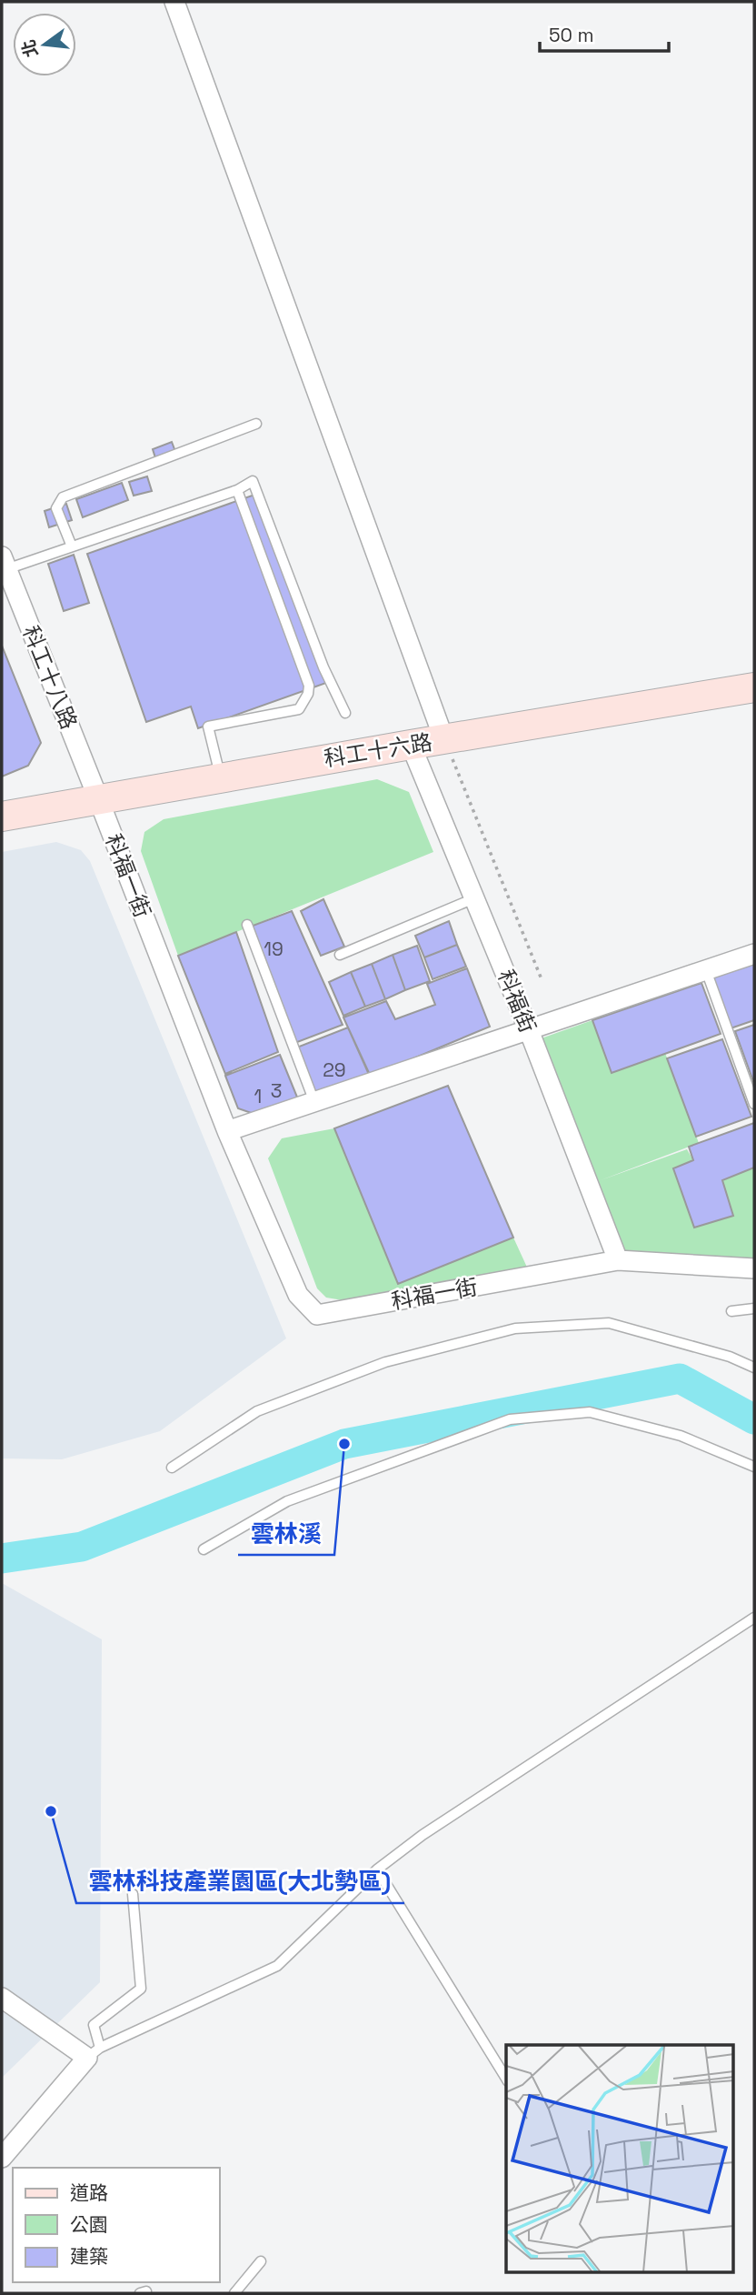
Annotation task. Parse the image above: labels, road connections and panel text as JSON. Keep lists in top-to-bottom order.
{
  "streets": {
    "street": [
      "科工十八路",
      "科工十六路",
      "科福一街",
      "科福街"
    ]
  },
  "crossings": [
    ["科工十八路", "科工十六路"],
    ["科工十八路", "科福一街"],
    ["科工十六路", "科福一街"],
    ["科工十六路", "科福街"],
    ["科福一街", "科福街"]
  ],
  "places": ["雲林溪", "雲林科技產業園區(大北勢區)"],
  "house_numbers": [
    "19",
    "29",
    "3",
    "1"
  ],
  "legend": ["道路", "公園", "建築"],
  "scale_bar": "50 m",
  "north": "left"
}
